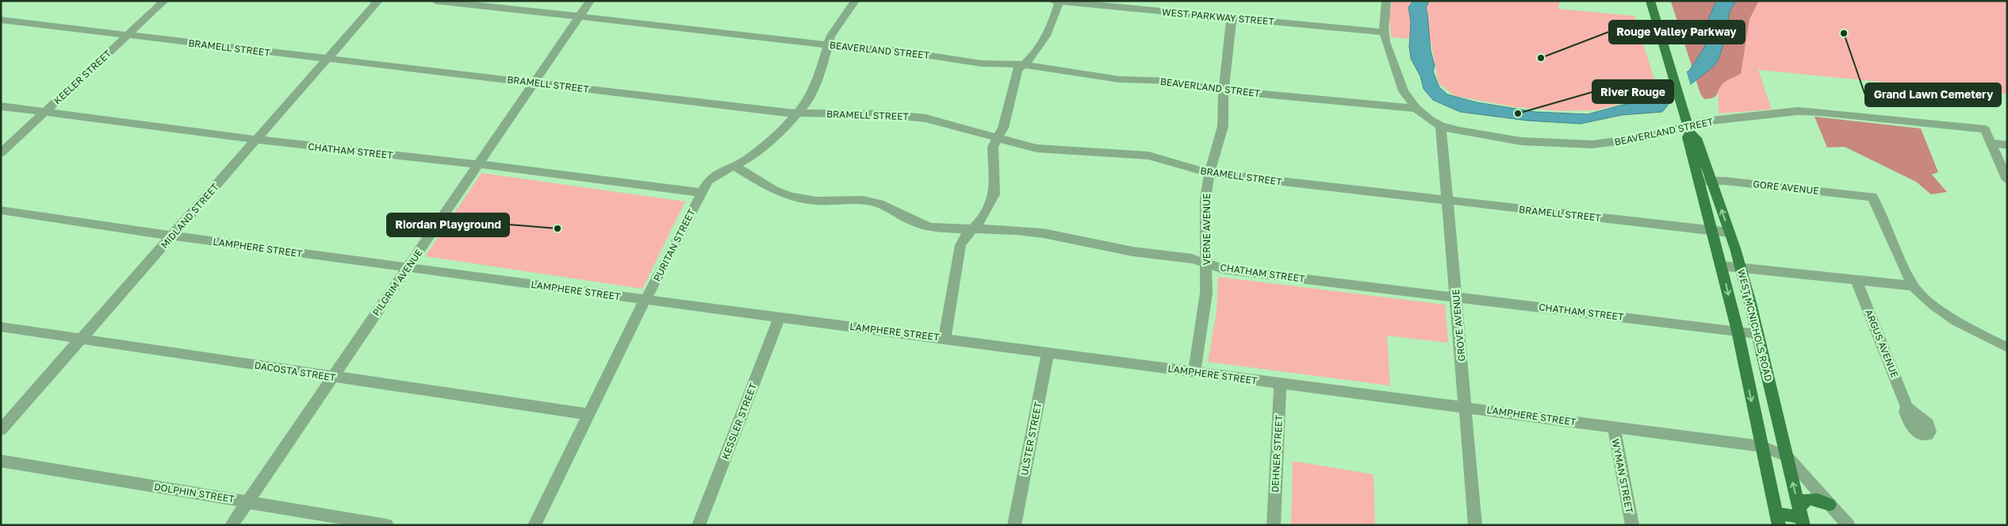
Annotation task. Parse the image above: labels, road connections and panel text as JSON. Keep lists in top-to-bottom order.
{
  "streets": {
    "main road": ["WEST MCNICHOLS ROAD"],
    "street": [
      "WEST PARKWAY STREET",
      "BRAMELL STREET",
      "BEAVERLAND STREET",
      "KEELER STREET",
      "CHATHAM STREET",
      "GORE AVENUE",
      "MIDLAND STREET",
      "VERNE AVENUE",
      "PURITAN STREET",
      "LAMPHERE STREET",
      "PILGRIM AVENUE",
      "GROVE AVENUE",
      "ARGUS AVENUE",
      "DACOSTA STREET",
      "KESSLER STREET",
      "ULSTER STREET",
      "DEHNER STREET",
      "WYMAN STREET",
      "DOLPHIN STREET"
    ]
  },
  "crossings": [
    ["WEST PARKWAY STREET", "VERNE AVENUE"],
    ["BRAMELL STREET", "KEELER STREET"],
    ["BRAMELL STREET", "MIDLAND STREET"],
    ["BRAMELL STREET", "VERNE AVENUE"],
    ["BRAMELL STREET", "PURITAN STREET"],
    ["BRAMELL STREET", "PILGRIM AVENUE"],
    ["BRAMELL STREET", "GROVE AVENUE"],
    ["BRAMELL STREET", "WEST MCNICHOLS ROAD"],
    ["BEAVERLAND STREET", "VERNE AVENUE"],
    ["BEAVERLAND STREET", "PURITAN STREET"],
    ["BEAVERLAND STREET", "PILGRIM AVENUE"],
    ["BEAVERLAND STREET", "GROVE AVENUE"],
    ["BEAVERLAND STREET", "WEST MCNICHOLS ROAD"],
    ["KEELER STREET", "CHATHAM STREET"],
    ["CHATHAM STREET", "MIDLAND STREET"],
    ["CHATHAM STREET", "VERNE AVENUE"],
    ["CHATHAM STREET", "PURITAN STREET"],
    ["CHATHAM STREET", "PILGRIM AVENUE"],
    ["CHATHAM STREET", "GROVE AVENUE"],
    ["CHATHAM STREET", "WEST MCNICHOLS ROAD"],
    ["GORE AVENUE", "WEST MCNICHOLS ROAD"],
    ["MIDLAND STREET", "LAMPHERE STREET"],
    ["MIDLAND STREET", "DACOSTA STREET"],
    ["VERNE AVENUE", "LAMPHERE STREET"],
    ["PURITAN STREET", "LAMPHERE STREET"],
    ["PURITAN STREET", "DACOSTA STREET"],
    ["LAMPHERE STREET", "PILGRIM AVENUE"],
    ["LAMPHERE STREET", "GROVE AVENUE"],
    ["LAMPHERE STREET", "WEST MCNICHOLS ROAD"],
    ["LAMPHERE STREET", "KESSLER STREET"],
    ["LAMPHERE STREET", "ULSTER STREET"],
    ["LAMPHERE STREET", "DEHNER STREET"],
    ["LAMPHERE STREET", "WYMAN STREET"],
    ["PILGRIM AVENUE", "DACOSTA STREET"],
    ["PILGRIM AVENUE", "DOLPHIN STREET"]
  ],
  "places": [
    "Grand Lawn Cemetery",
    "Rouge Valley Parkway",
    "River Rouge",
    "Riordan Playground"
  ]
}
